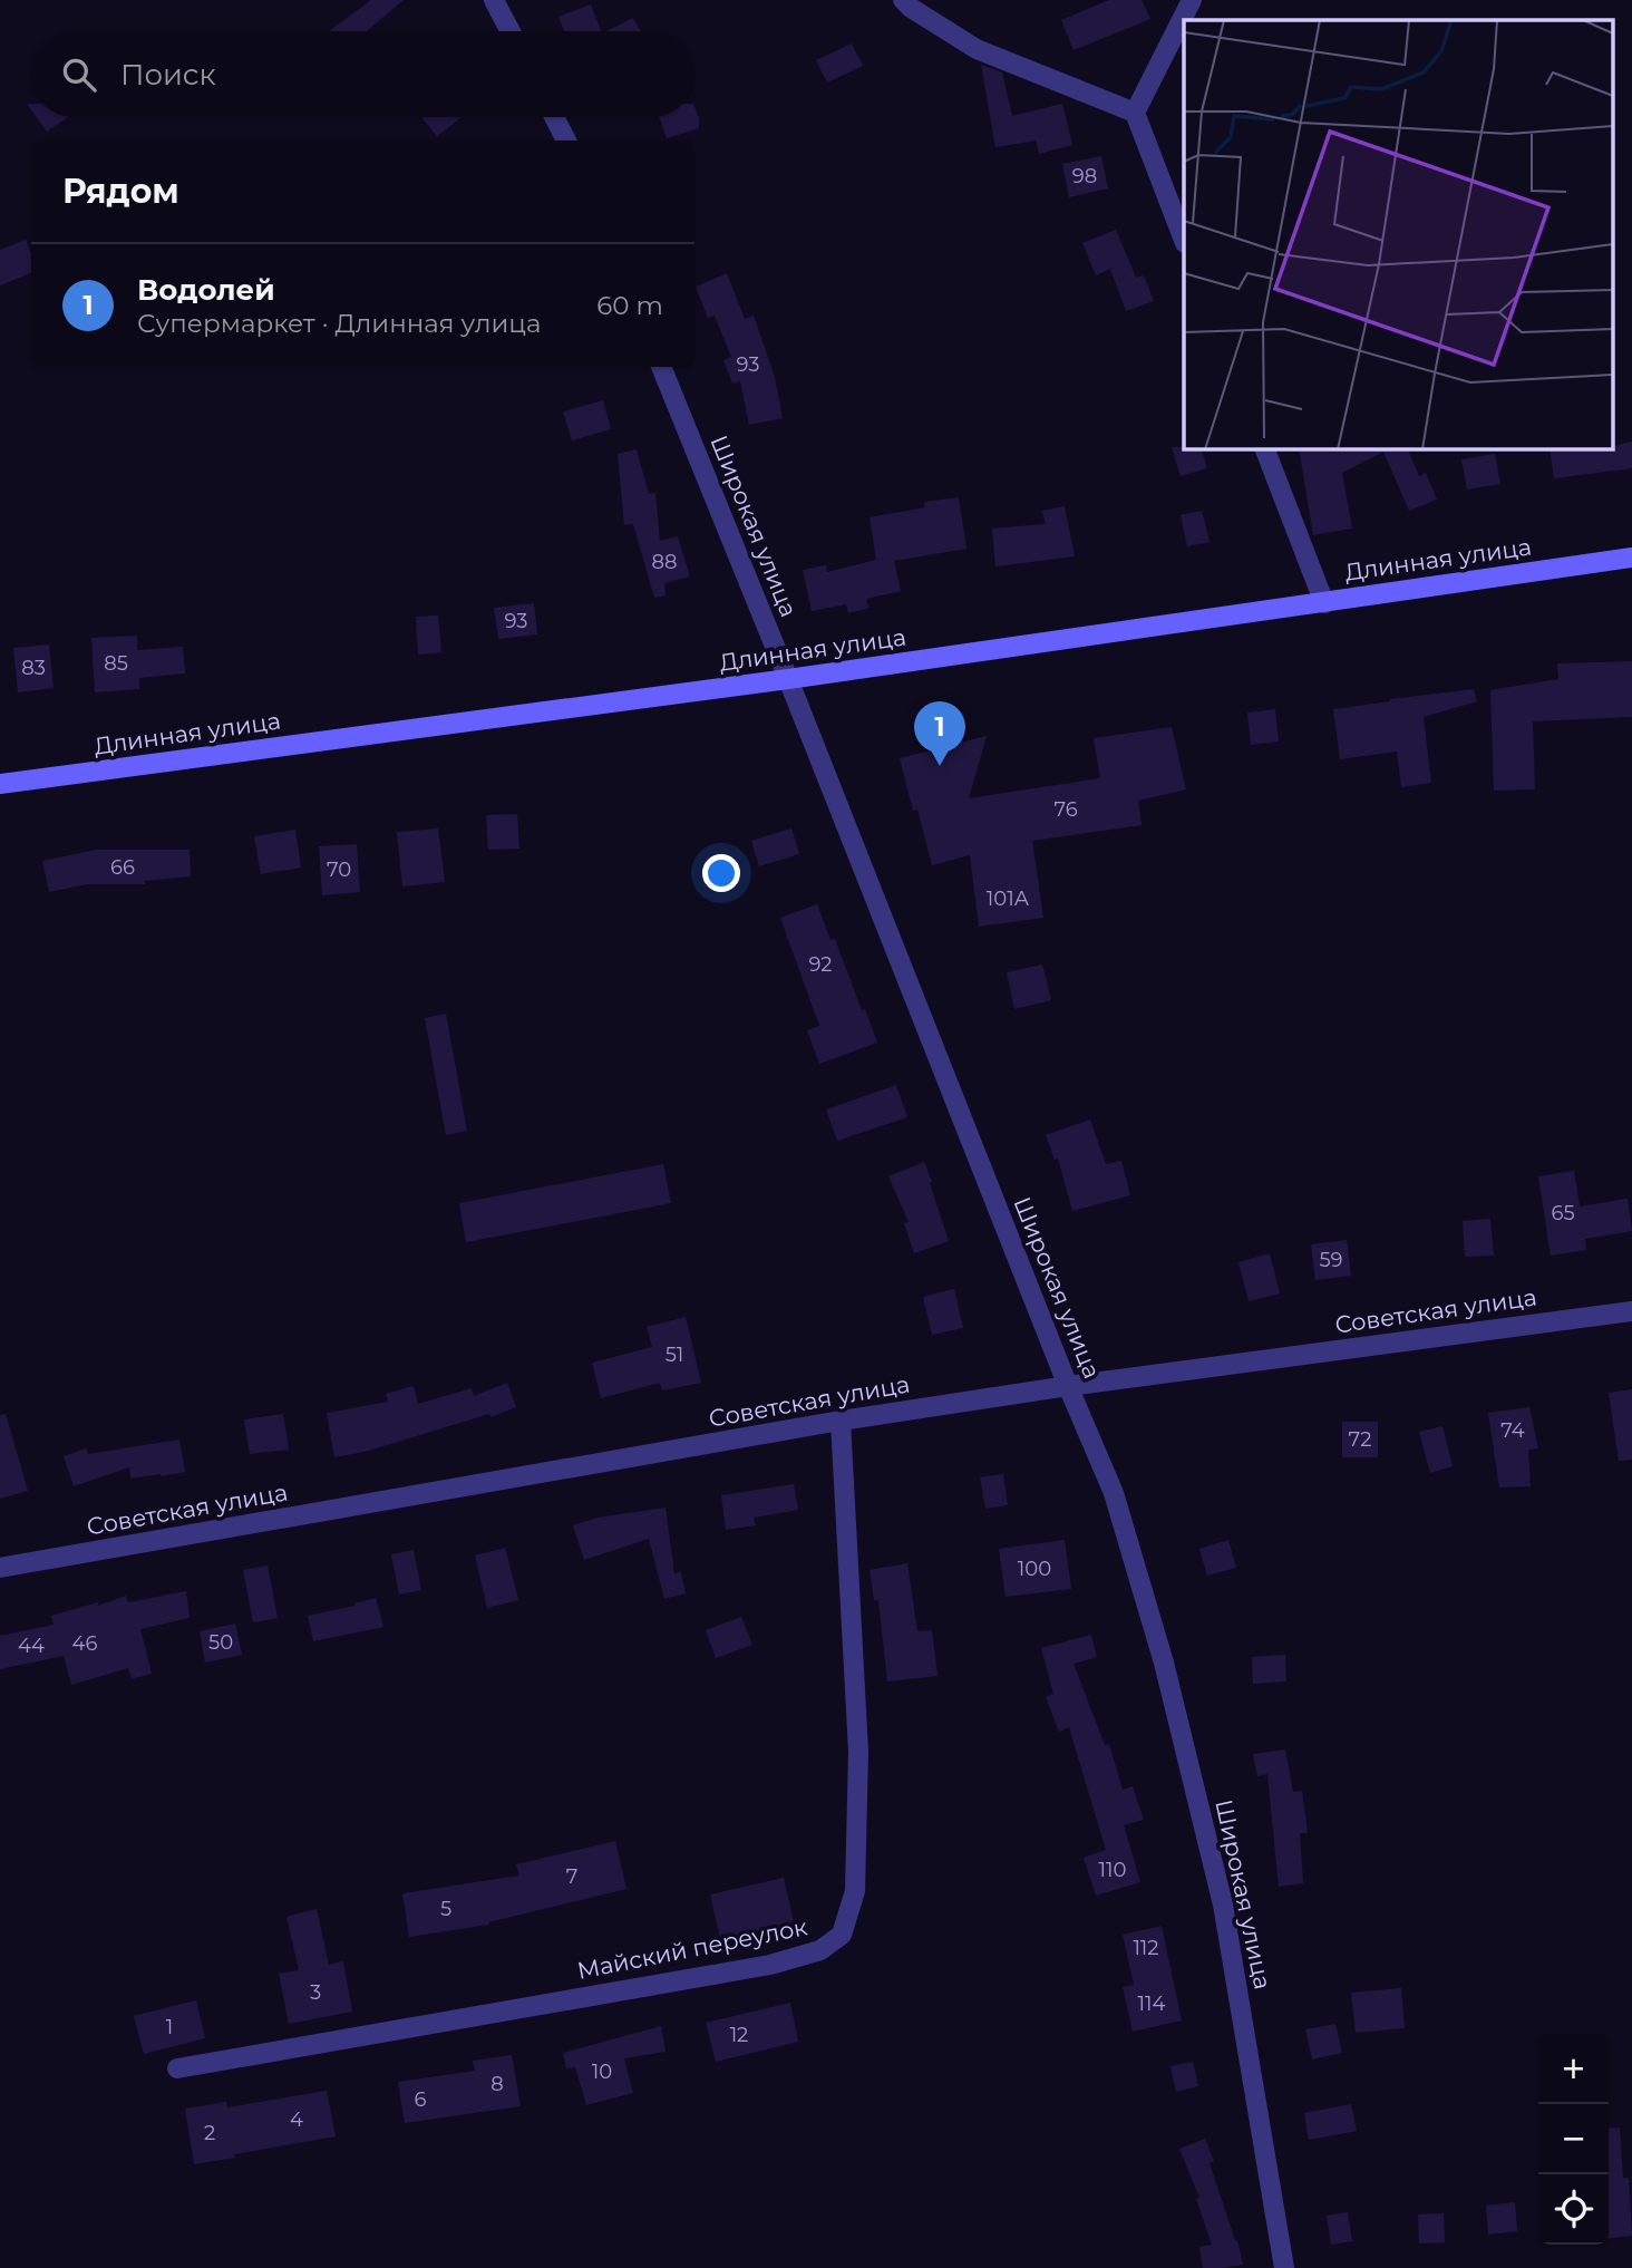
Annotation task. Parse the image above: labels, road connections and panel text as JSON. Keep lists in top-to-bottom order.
{
  "streets": {
    "main road": ["Длинная улица"],
    "street": ["Широкая улица", "Советская улица", "Майский переулок"]
  },
  "crossings": [
    ["Широкая улица", "Длинная улица"],
    ["Широкая улица", "Советская улица"],
    ["Советская улица", "Майский переулок"]
  ],
  "house_numbers": [
    "98",
    "93",
    "88",
    "93",
    "85",
    "83",
    "76",
    "66",
    "70",
    "101А",
    "92",
    "65",
    "59",
    "51",
    "74",
    "72",
    "100",
    "50",
    "46",
    "44",
    "110",
    "7",
    "5",
    "112",
    "3",
    "114",
    "1",
    "12",
    "10",
    "8",
    "6",
    "4",
    "2"
  ],
  "page": {
    "search": "Поиск",
    "heading": "Рядом",
    "list": [
      {
        "mark": "1",
        "name": "Водолей",
        "note": "Супермаркет · Длинная улица",
        "value": "60 m"
      }
    ],
    "pins": "1",
    "map_buttons": ["+", "−"]
  }
}
